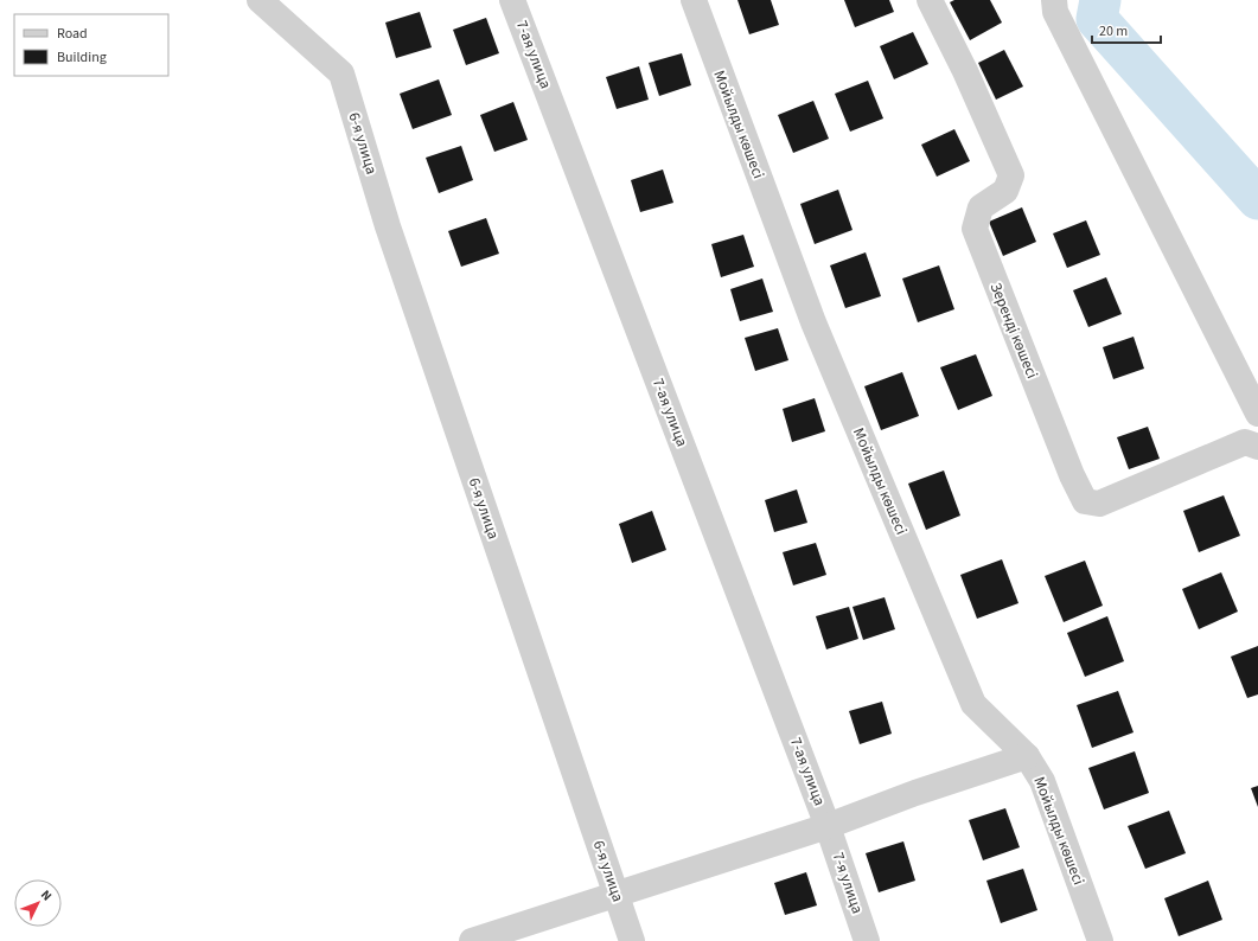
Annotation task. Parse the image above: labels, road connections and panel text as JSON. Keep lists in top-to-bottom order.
{
  "streets": {
    "street": [
      "7-ая улица",
      "Мойылды көшесі",
      "6-я улица",
      "Зеренді көшесі",
      "7-я улица"
    ]
  },
  "crossings": [
    ["7-ая улица", "7-я улица"]
  ],
  "legend": ["Road", "Building"],
  "scale_bar": "20 m",
  "north": "top right"
}
